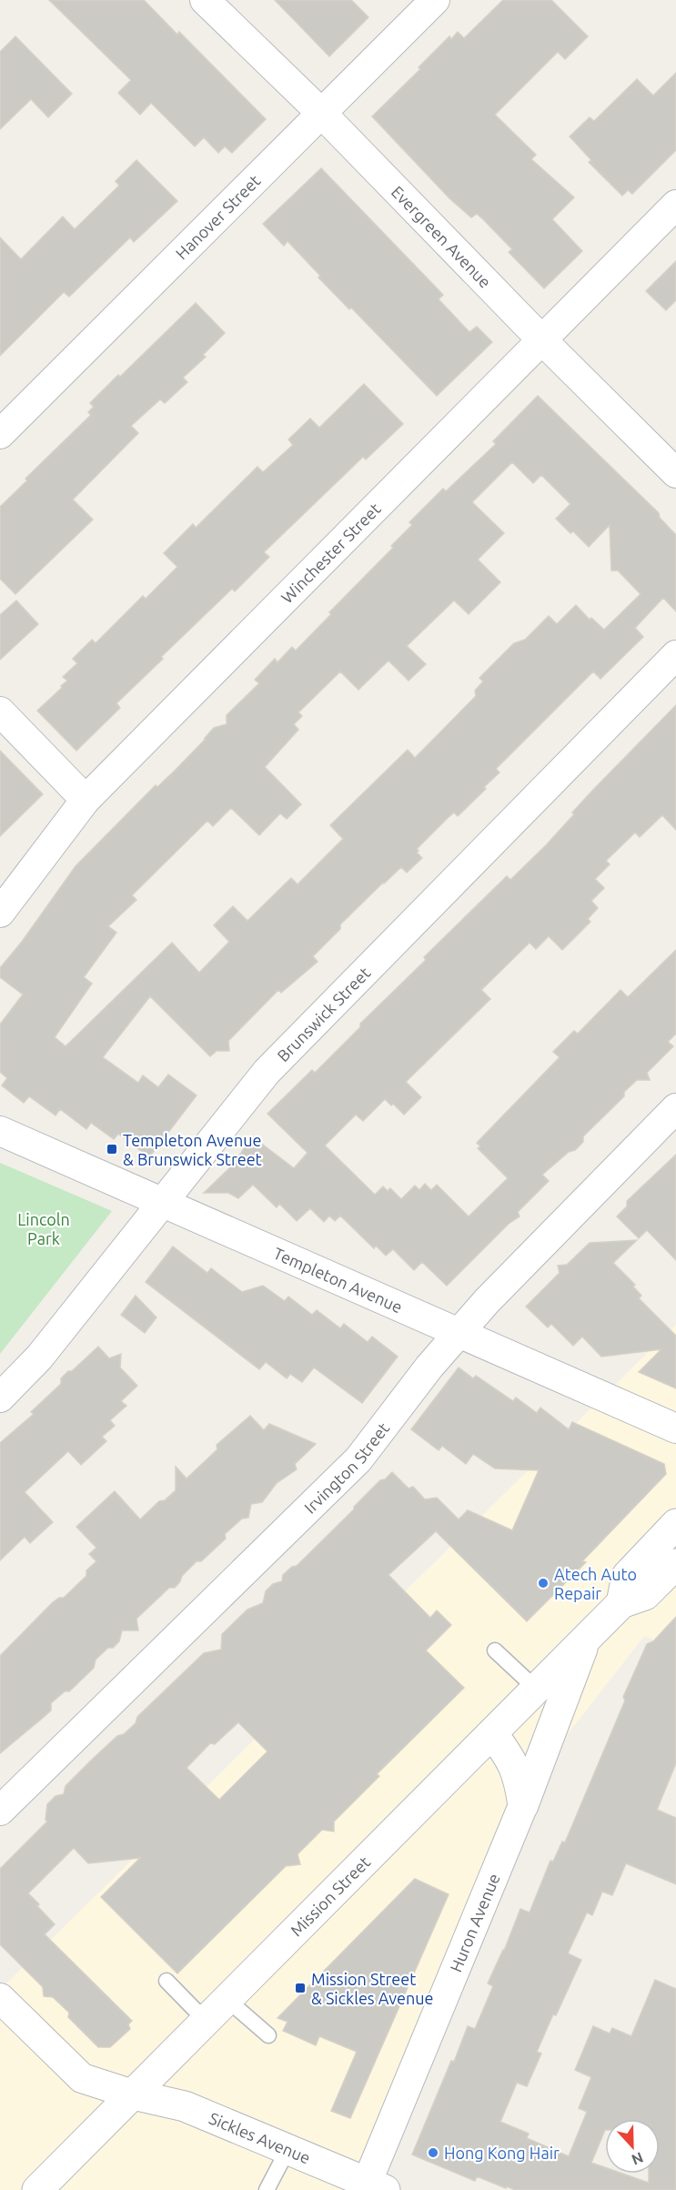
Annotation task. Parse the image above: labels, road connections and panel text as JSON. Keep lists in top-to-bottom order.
{
  "streets": {
    "main road": ["Mission Street", "Sickles Avenue"],
    "street": [
      "Hanover Street",
      "Evergreen Avenue",
      "Winchester Street",
      "Brunswick Street",
      "Templeton Avenue",
      "Irvington Street",
      "Huron Avenue"
    ]
  },
  "crossings": [
    ["Hanover Street", "Evergreen Avenue"],
    ["Evergreen Avenue", "Winchester Street"],
    ["Brunswick Street", "Templeton Avenue"],
    ["Templeton Avenue", "Irvington Street"],
    ["Mission Street", "Sickles Avenue"],
    ["Huron Avenue", "Sickles Avenue"]
  ],
  "parks": ["Lincoln Park"],
  "places": {
    "transit": ["Templeton Avenue & Brunswick Street", "Mission Street & Sickles Avenue"],
    "other": ["Atech Auto Repair", "Hong Kong Hair"]
  },
  "north": "bottom"
}
